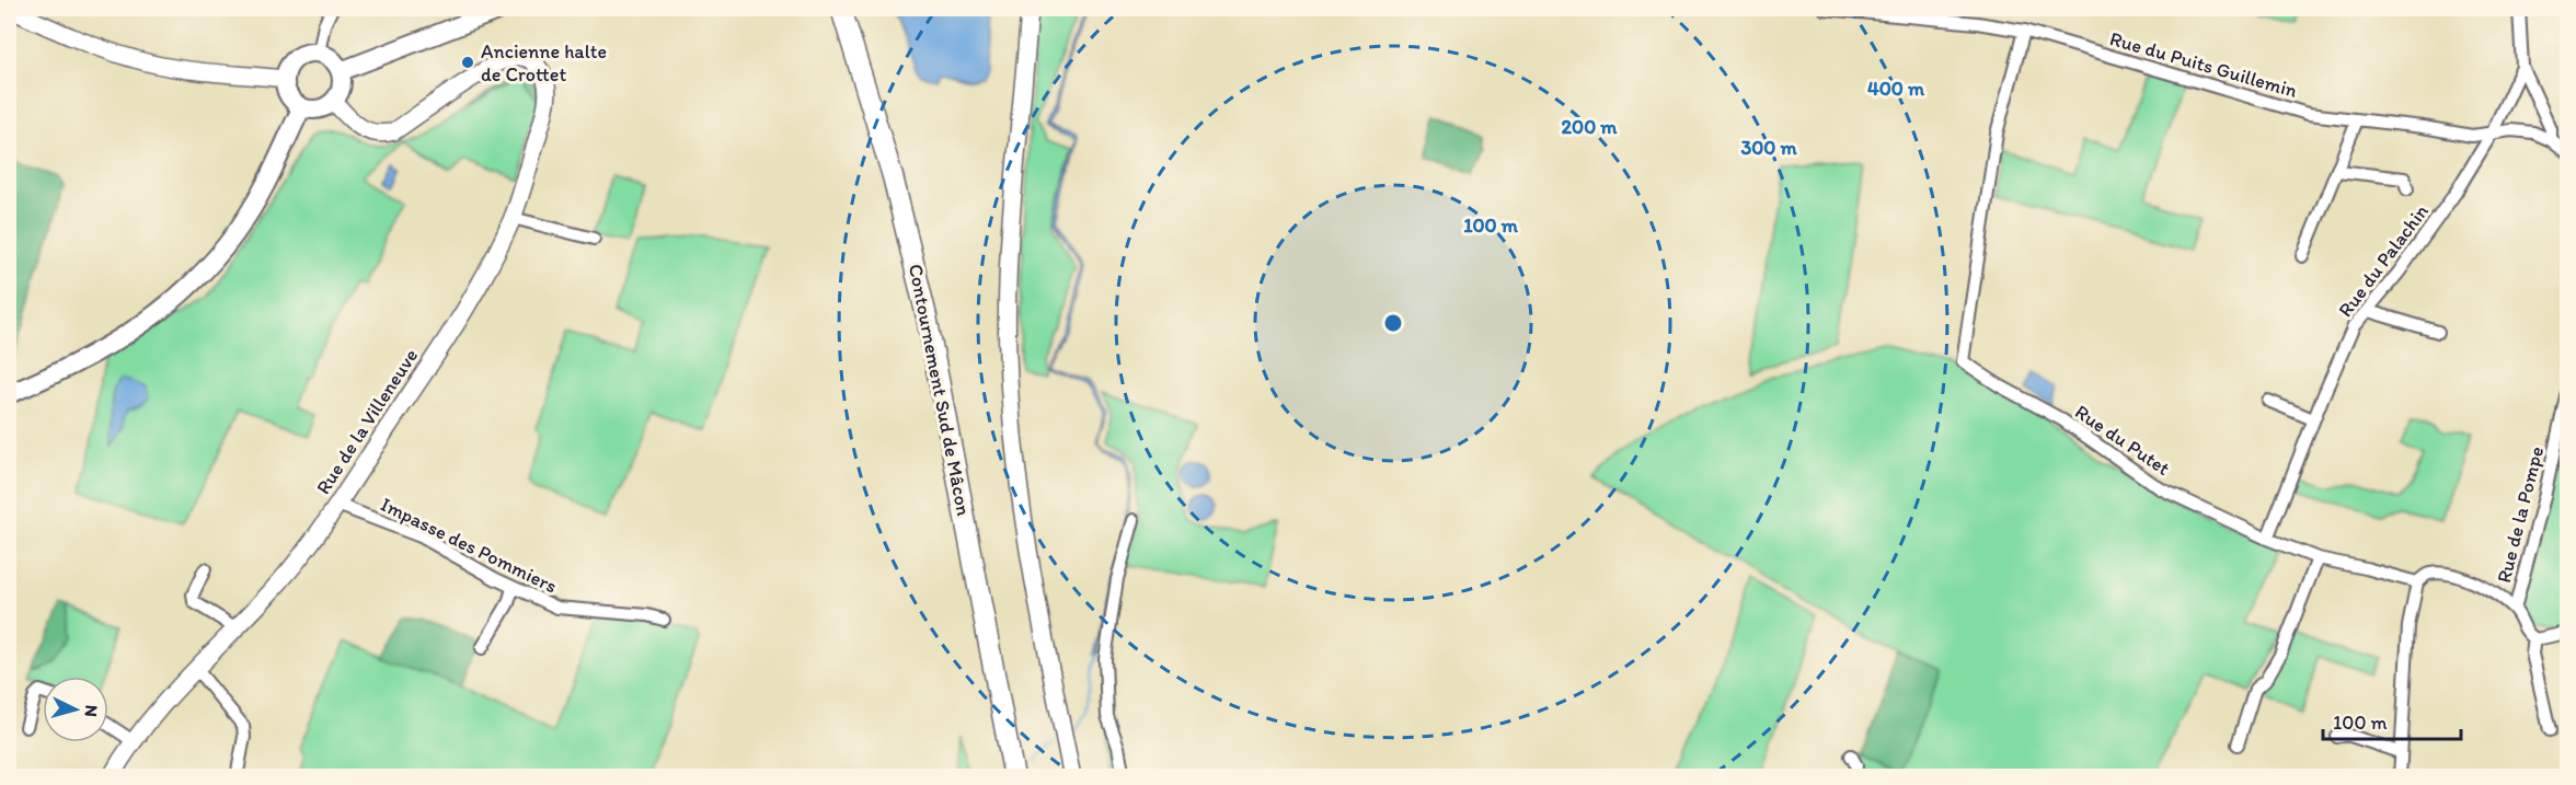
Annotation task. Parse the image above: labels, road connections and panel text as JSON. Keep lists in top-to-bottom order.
{
  "streets": {
    "highway": ["Contournement Sud de Mâcon"],
    "street": [
      "Rue du Puits Guillemin",
      "Rue du Palachin",
      "Rue de la Villeneuve",
      "Rue du Putet",
      "Rue de la Pompe",
      "Impasse des Pommiers"
    ]
  },
  "crossings": [
    ["Rue du Puits Guillemin", "Rue du Palachin"],
    ["Rue du Puits Guillemin", "Rue du Putet"],
    ["Rue du Palachin", "Rue du Putet"],
    ["Rue de la Villeneuve", "Impasse des Pommiers"]
  ],
  "places": ["Ancienne halte de Crottet"],
  "scale_bar": "100 m",
  "north": "right",
  "rings": [
    "400 m",
    "200 m",
    "300 m",
    "100 m"
  ]
}
